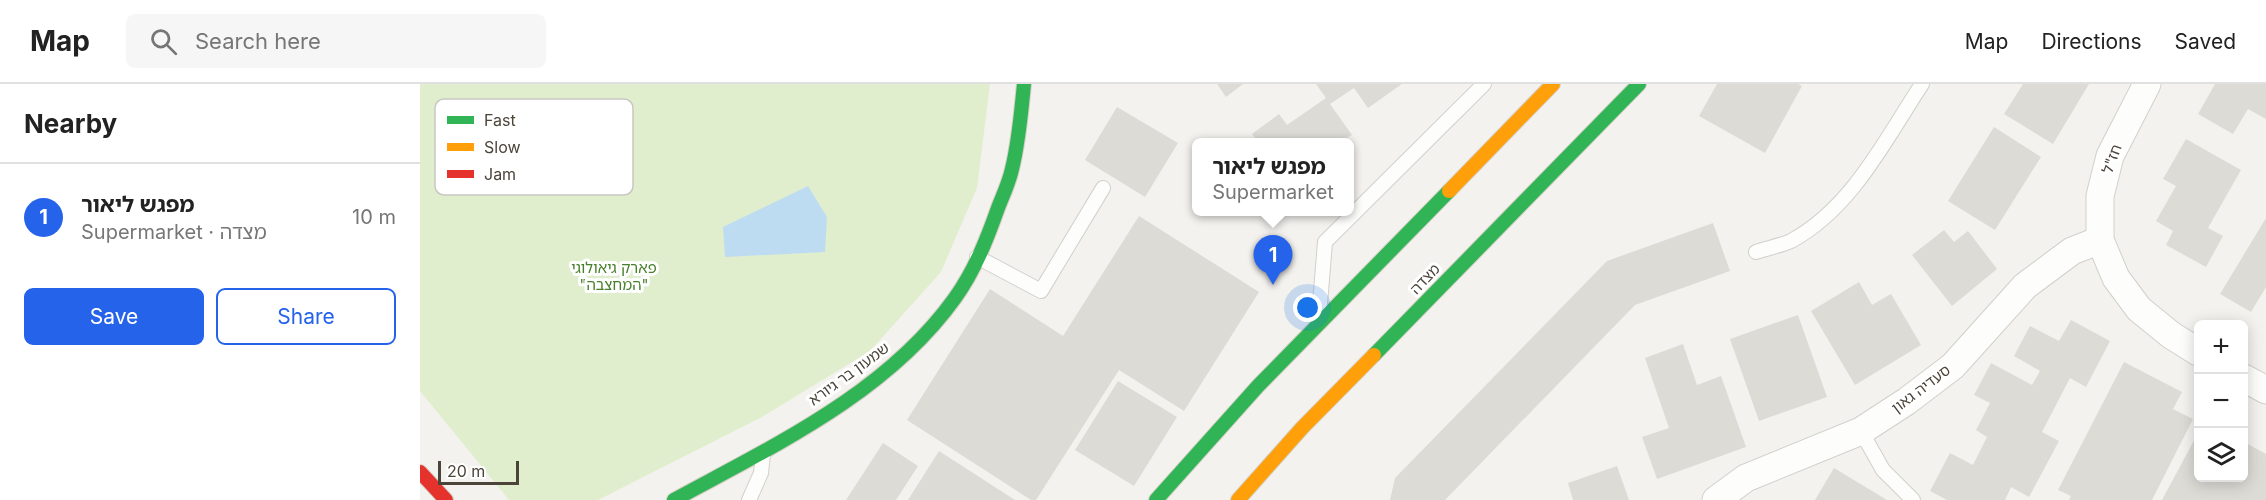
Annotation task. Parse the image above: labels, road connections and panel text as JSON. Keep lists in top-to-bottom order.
{
  "streets": {
    "main road": ["מצדה", "שמעון בר גיורא"],
    "street": ["חז\"ל", "סעדיה גאון"]
  },
  "crossings": [
    ["חז\"ל", "סעדיה גאון"]
  ],
  "parks": ["פארק גיאולוגי \"המחצבה\""],
  "legend": ["Fast", "Slow", "Jam"],
  "scale_bar": "20 m",
  "page": {
    "header": "Map",
    "search": "Search here",
    "nav": ["Map", "Directions", "Saved"],
    "heading": "Nearby",
    "popup": ["מפגש ליאור", "Supermarket"],
    "list": [
      {
        "mark": "1",
        "name": "מפגש ליאור",
        "note": "Supermarket · מצדה",
        "value": "10 m"
      }
    ],
    "pins": "1",
    "buttons": ["Save", "Share"],
    "map_buttons": ["+", "−"],
    "scale": "20 m"
  }
}
